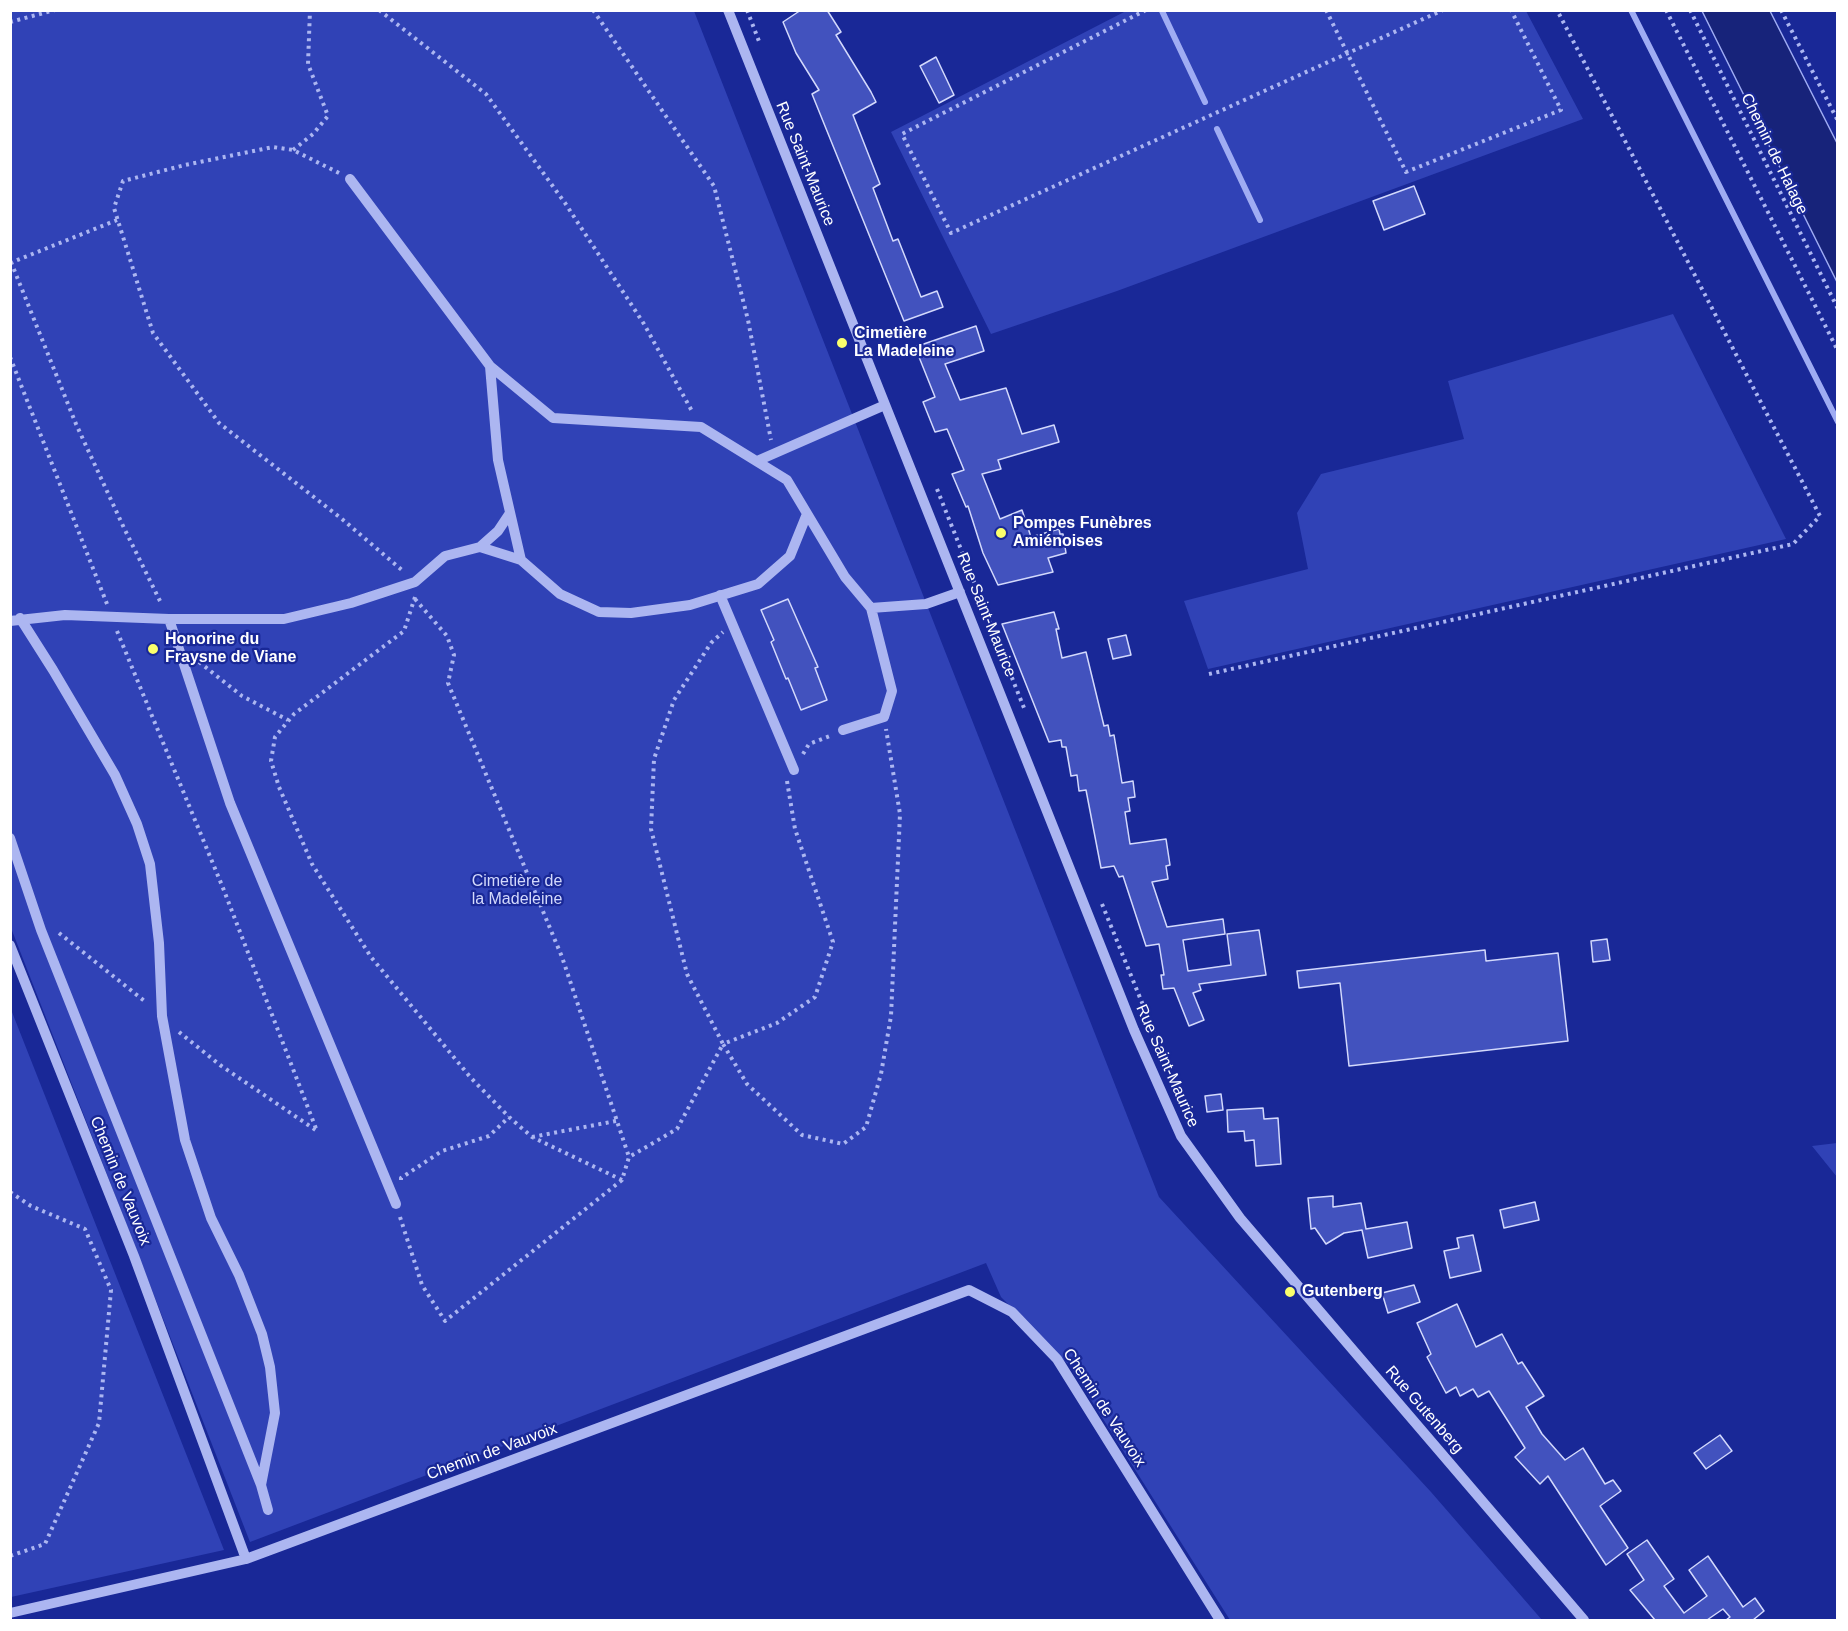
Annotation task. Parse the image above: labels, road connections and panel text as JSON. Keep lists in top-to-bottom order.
{
  "streets": {
    "street": ["Rue Saint-Maurice", "Chemin de Vauvoix", "Rue Gutenberg"],
    "path": ["Chemin de Halage"]
  },
  "crossings": [
    ["Rue Saint-Maurice", "Rue Gutenberg"]
  ],
  "parks": ["Cimetière de la Madeleine"],
  "places": [
    "Cimetière La Madeleine",
    "Pompes Funèbres Amiénoises",
    "Honorine du Fraysne de Viane",
    "Gutenberg"
  ]
}
